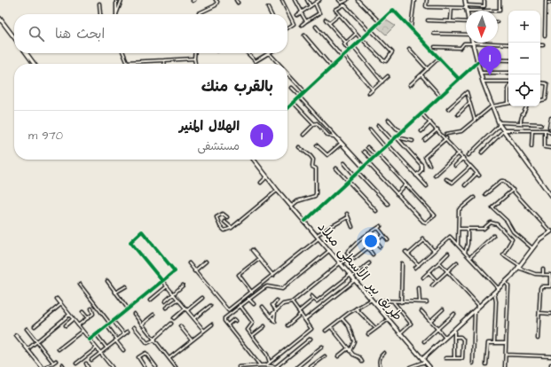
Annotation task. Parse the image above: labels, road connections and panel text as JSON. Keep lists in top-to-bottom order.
{
  "streets": {
    "main road": ["طريق بير الأسطى ميلاد"]
  },
  "north": "bottom",
  "page": {
    "map_buttons": ["+", "−"],
    "search": "ابحث هنا",
    "pins": "1",
    "heading": "بالقرب منك",
    "list": [
      {
        "mark": "1",
        "name": "الهلال المنير",
        "note": "مستشفى",
        "value": "970 m"
      }
    ]
  }
}
